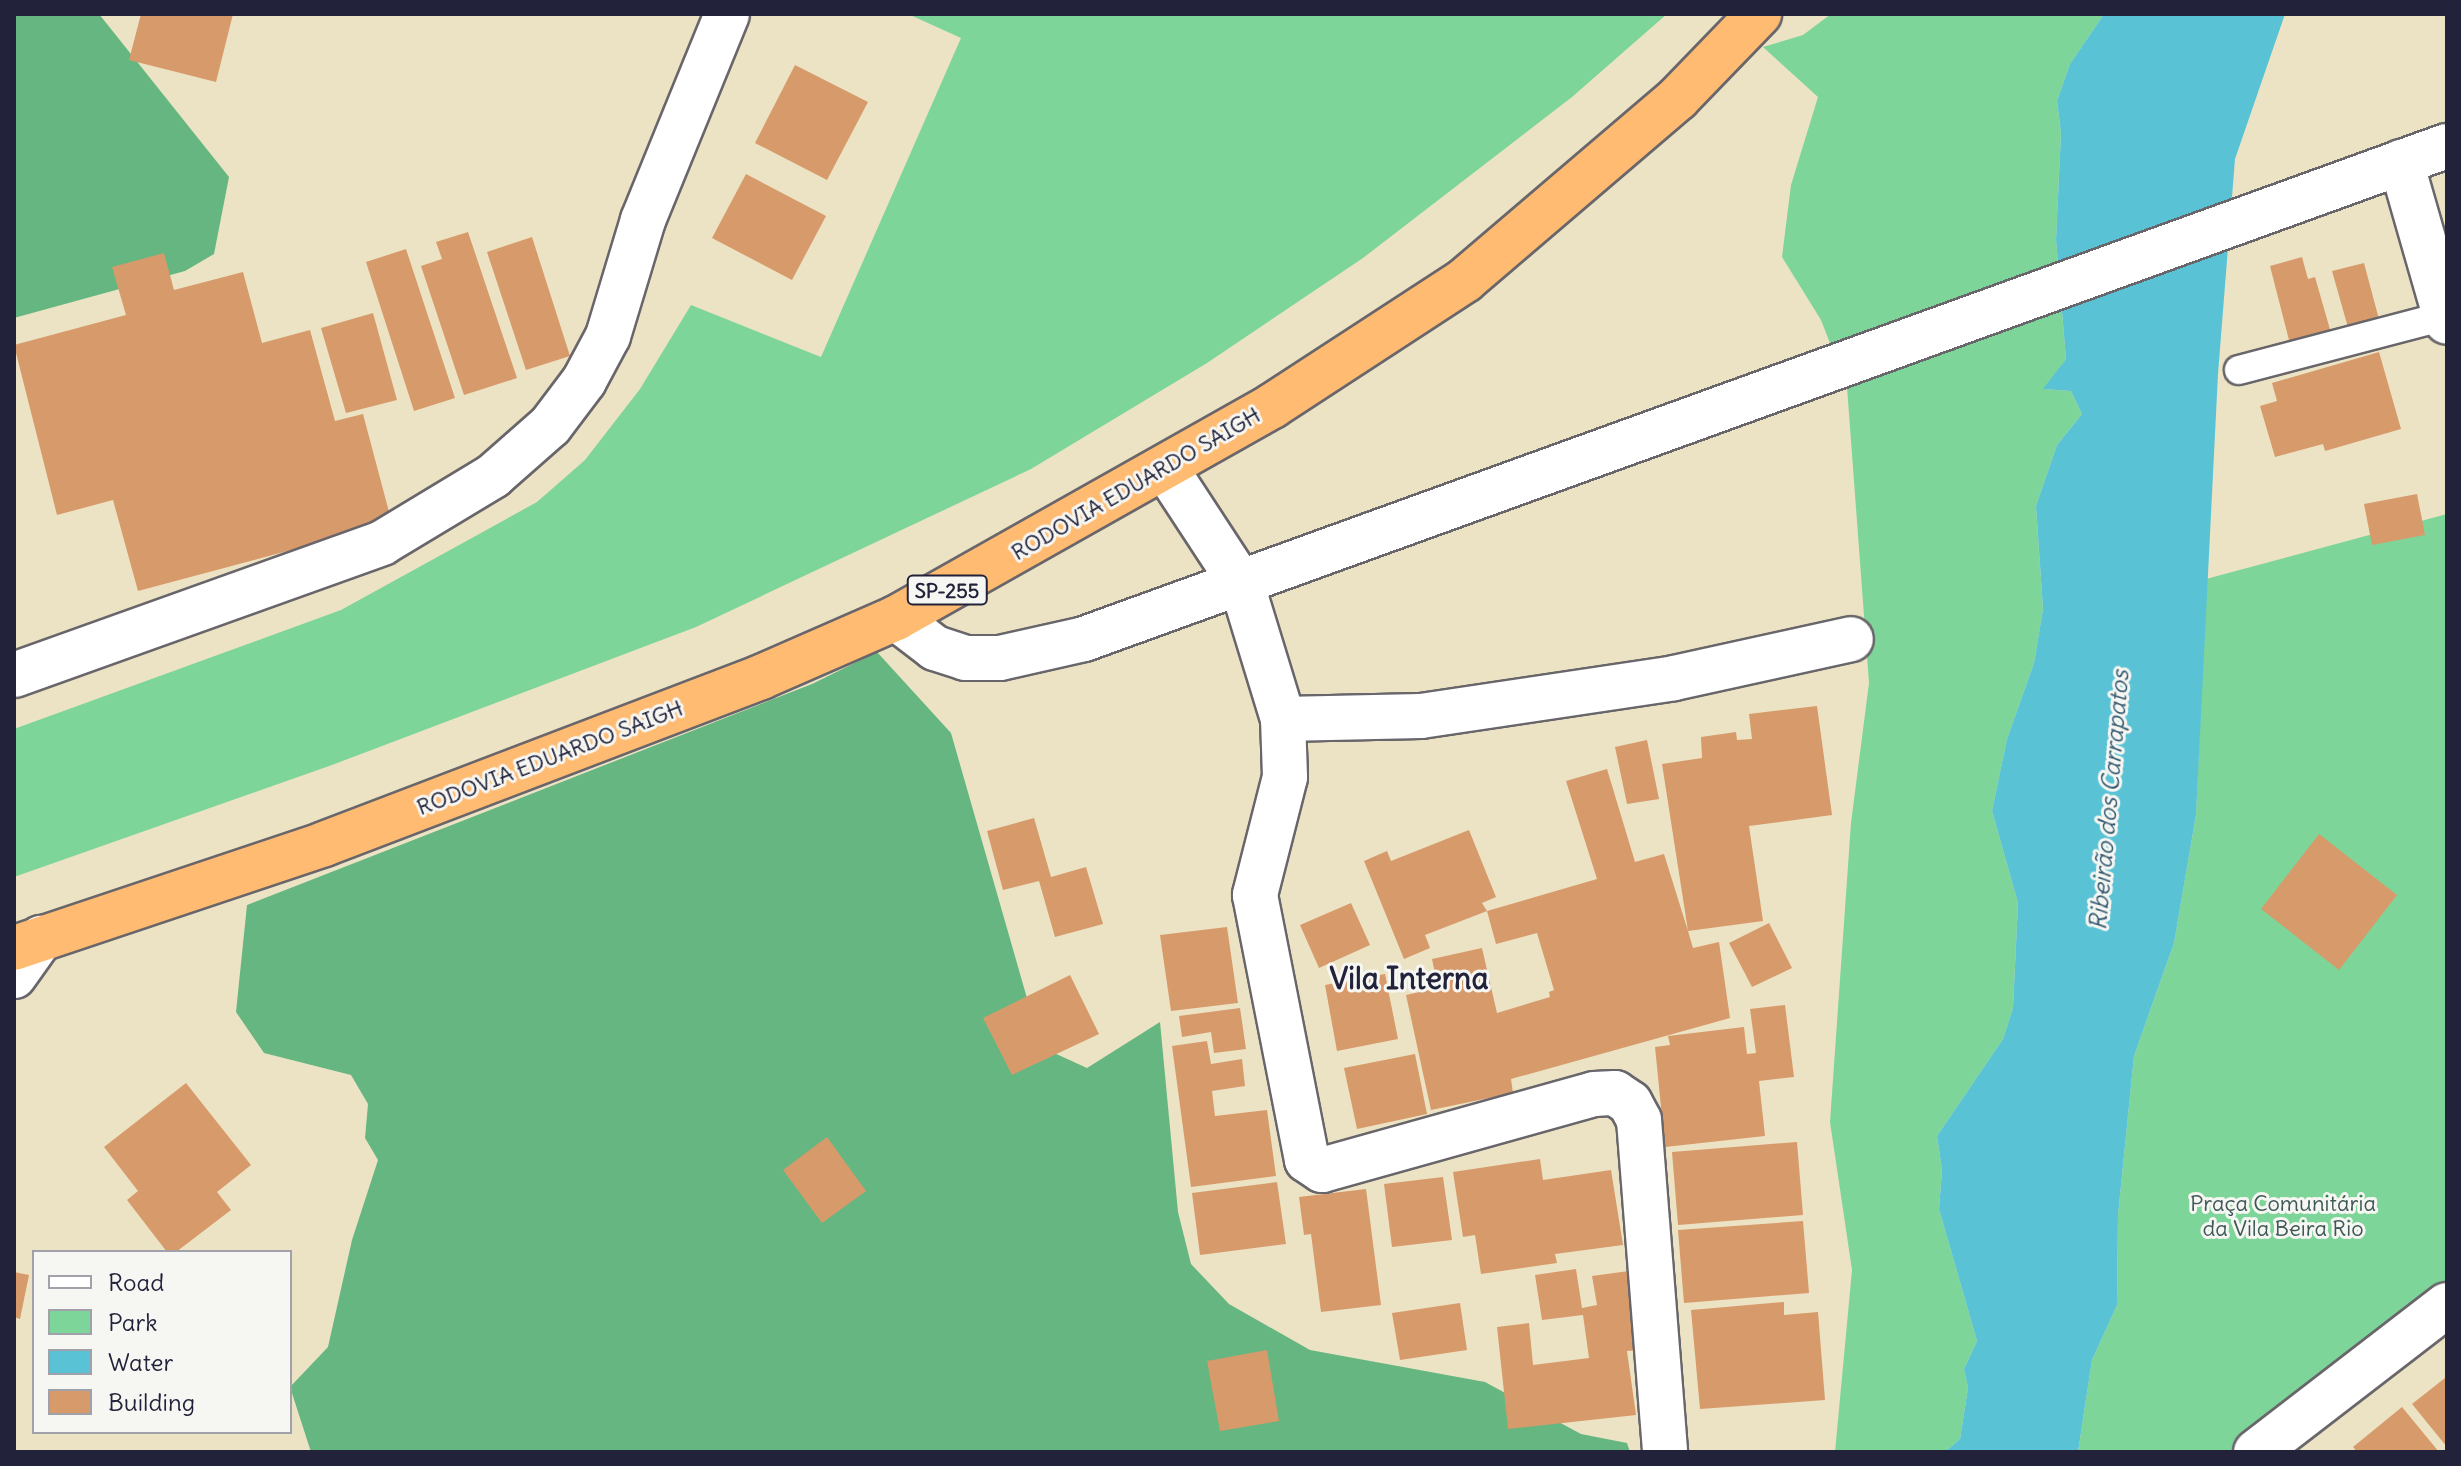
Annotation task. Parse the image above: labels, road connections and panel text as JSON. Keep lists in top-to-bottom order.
{
  "streets": {
    "highway": ["RODOVIA EDUARDO SAIGH", "SP-255"]
  },
  "districts": ["Vila Interna"],
  "water": ["Ribeirão dos Carrapatos"],
  "parks": ["Praça Comunitária da Vila Beira Rio"],
  "legend": [
    "Road",
    "Park",
    "Water",
    "Building"
  ]
}
